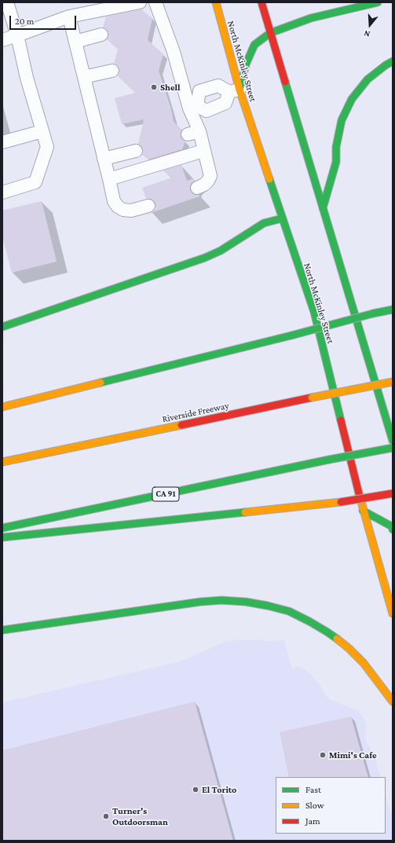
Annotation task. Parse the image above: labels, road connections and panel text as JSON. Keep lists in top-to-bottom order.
{
  "streets": {
    "main road": ["North McKinley Street", "Riverside Freeway", "CA 91"]
  },
  "places": [
    "Shell",
    "Mimi's Cafe",
    "El Torito",
    "Turner's Outdoorsman"
  ],
  "legend": ["Fast", "Slow", "Jam"],
  "scale_bar": "20 m",
  "north": "bottom"
}
